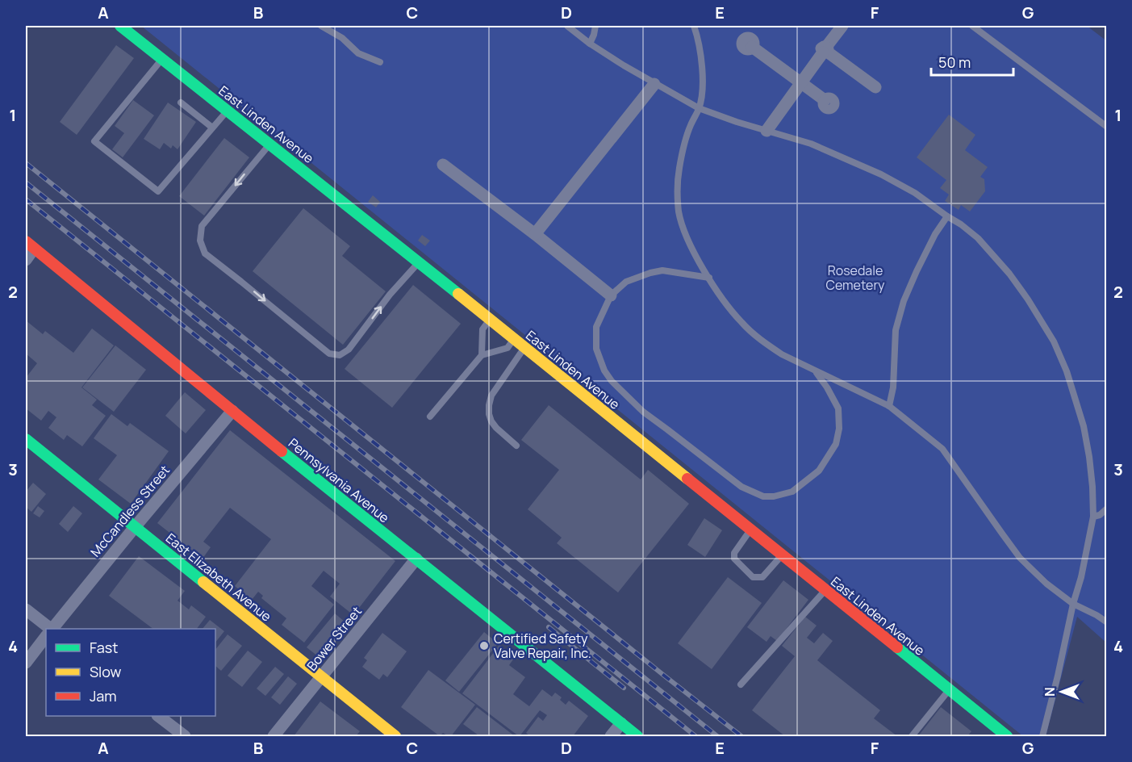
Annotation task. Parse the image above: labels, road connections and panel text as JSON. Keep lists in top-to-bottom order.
{
  "streets": {
    "street": [
      "East Linden Avenue",
      "Pennsylvania Avenue",
      "McCandless Street",
      "East Elizabeth Avenue",
      "Bower Street"
    ]
  },
  "crossings": [
    ["Pennsylvania Avenue", "McCandless Street"],
    ["Pennsylvania Avenue", "Bower Street"],
    ["McCandless Street", "East Elizabeth Avenue"],
    ["East Elizabeth Avenue", "Bower Street"]
  ],
  "parks": ["Rosedale Cemetery"],
  "places": ["Certified Safety Valve Repair, Inc."],
  "legend": ["Fast", "Slow", "Jam"],
  "scale_bar": "50 m",
  "north": "left",
  "grid": {
    "columns": [
      "A",
      "B",
      "C",
      "D",
      "E",
      "F",
      "G"
    ],
    "rows": [
      "1",
      "2",
      "3",
      "4"
    ]
  }
}
